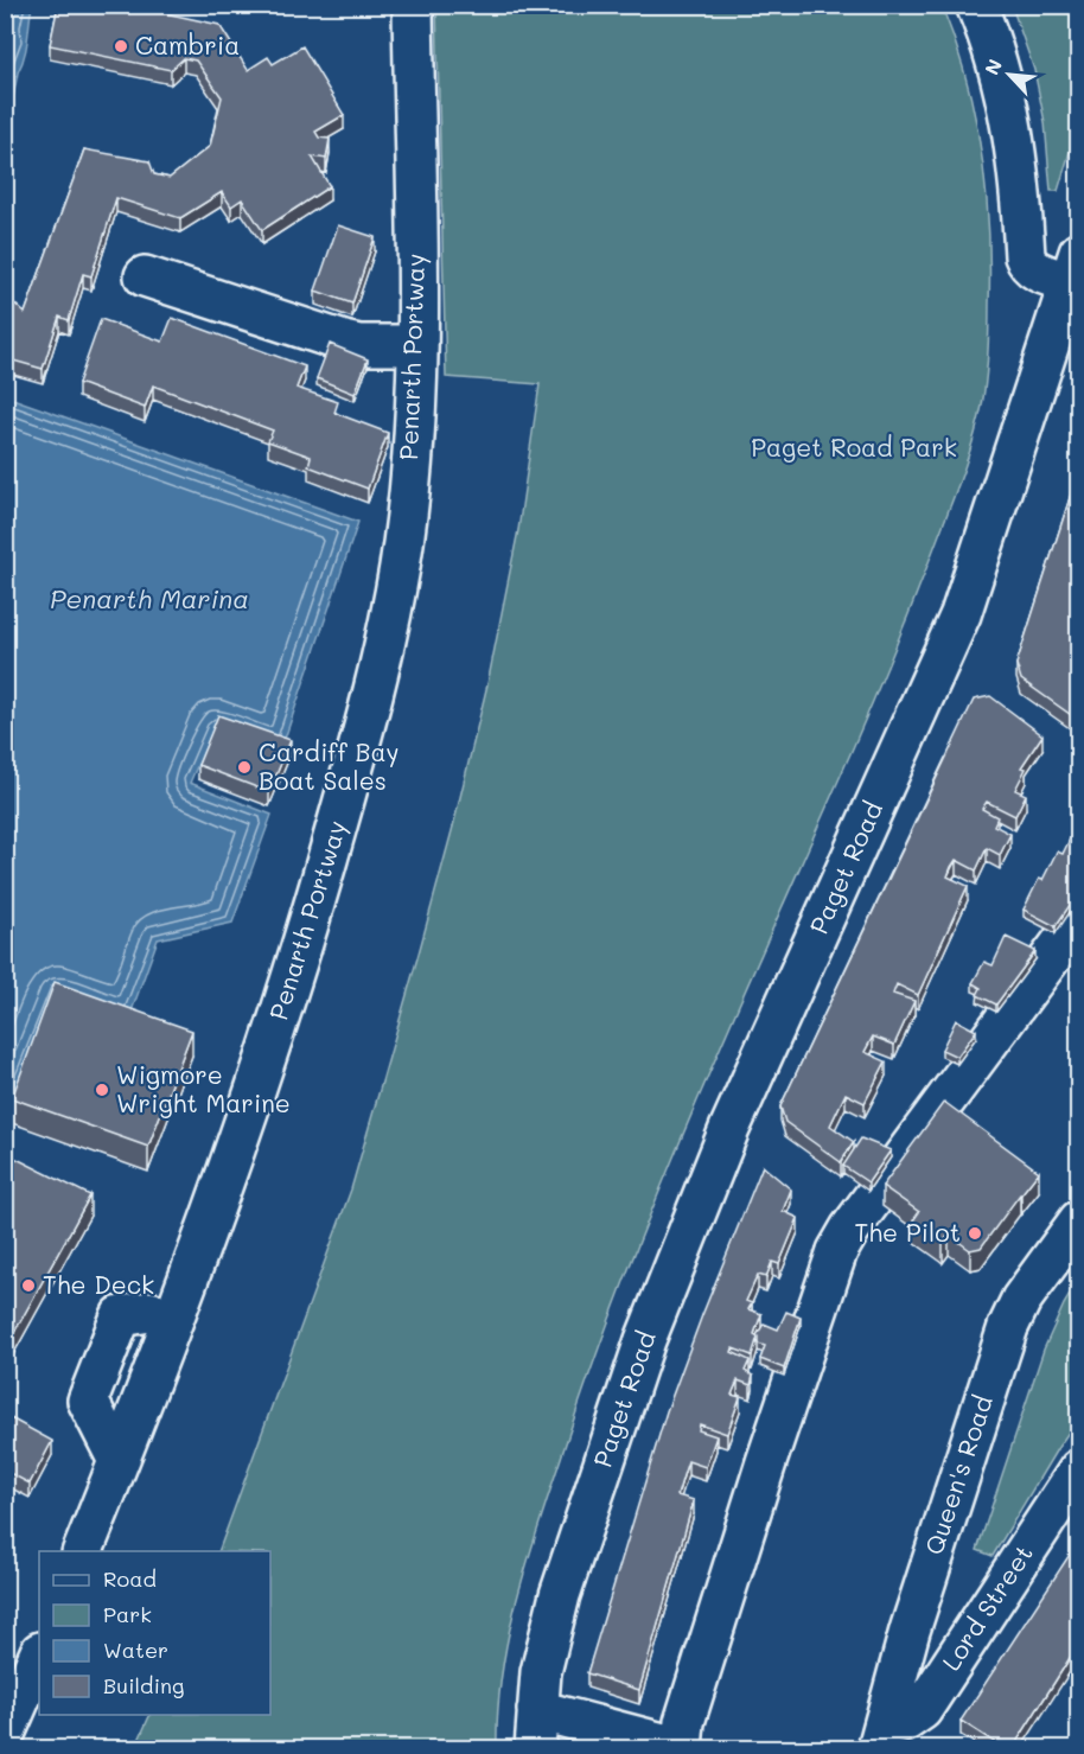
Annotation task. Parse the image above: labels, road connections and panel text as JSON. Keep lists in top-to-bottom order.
{
  "streets": {
    "street": [
      "Penarth Portway",
      "Paget Road",
      "Queen's Road",
      "Lord Street"
    ]
  },
  "crossings": [
    ["Queen's Road", "Lord Street"]
  ],
  "water": ["Penarth Marina"],
  "parks": ["Paget Road Park"],
  "places": [
    "Cambria",
    "Cardiff Bay Boat Sales",
    "Wigmore Wright Marine",
    "The Pilot",
    "The Deck"
  ],
  "legend": [
    "Road",
    "Park",
    "Water",
    "Building"
  ],
  "north": "top left"
}
